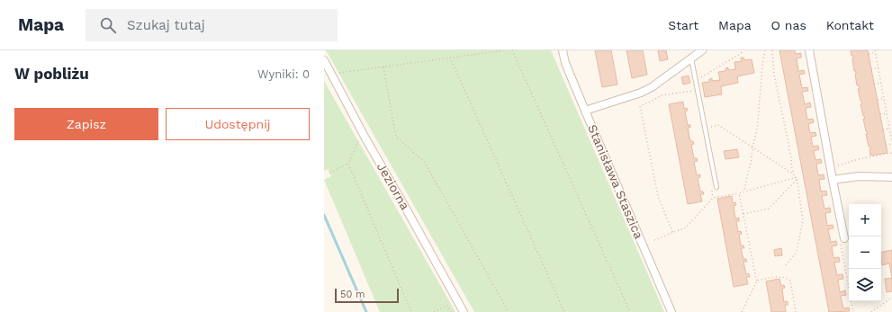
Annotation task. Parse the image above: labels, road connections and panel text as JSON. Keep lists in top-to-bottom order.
{
  "streets": {
    "street": ["Stanisława Staszica", "Jeziorna"]
  },
  "scale_bar": "50 m",
  "page": {
    "header": "Mapa",
    "search": "Szukaj tutaj",
    "nav": [
      "Start",
      "Mapa",
      "O nas",
      "Kontakt"
    ],
    "heading": ["W pobliżu", "Wyniki: 0"],
    "buttons": ["Zapisz", "Udostępnij"],
    "map_buttons": ["+", "−"],
    "scale": "50 m"
  }
}
